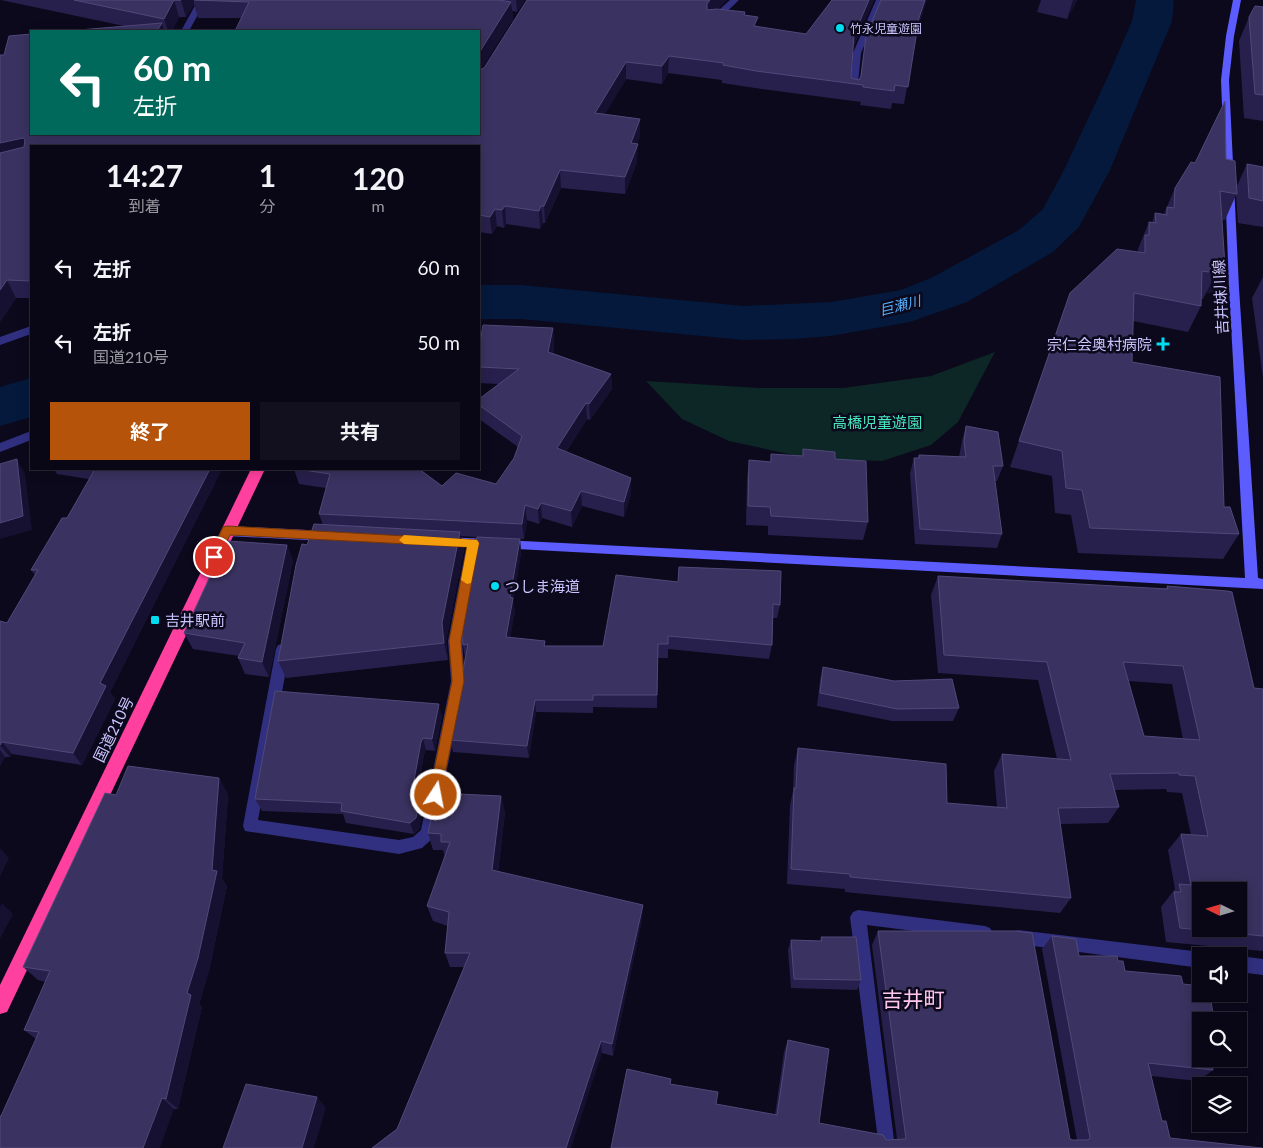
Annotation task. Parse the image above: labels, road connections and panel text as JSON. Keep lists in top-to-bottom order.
{
  "streets": {
    "highway": ["国道210号"],
    "main road": ["吉井妹川線"]
  },
  "districts": ["吉井町"],
  "water": ["巨瀬川"],
  "parks": ["高橋児童遊園"],
  "places": {
    "other": ["竹永児童遊園", "つしま海道"],
    "health": ["宗仁会奥村病院"],
    "transit": ["吉井駅前"]
  },
  "north": "left",
  "page": {
    "turn": ["60 m", "左折"],
    "eta": [
      "14:27",
      "到着",
      "1",
      "分",
      "120",
      "m"
    ],
    "list": [
      {
        "name": "左折",
        "value": "60 m"
      },
      {
        "name": "左折",
        "note": "国道210号",
        "value": "50 m"
      }
    ],
    "buttons": ["終了", "共有"]
  }
}
